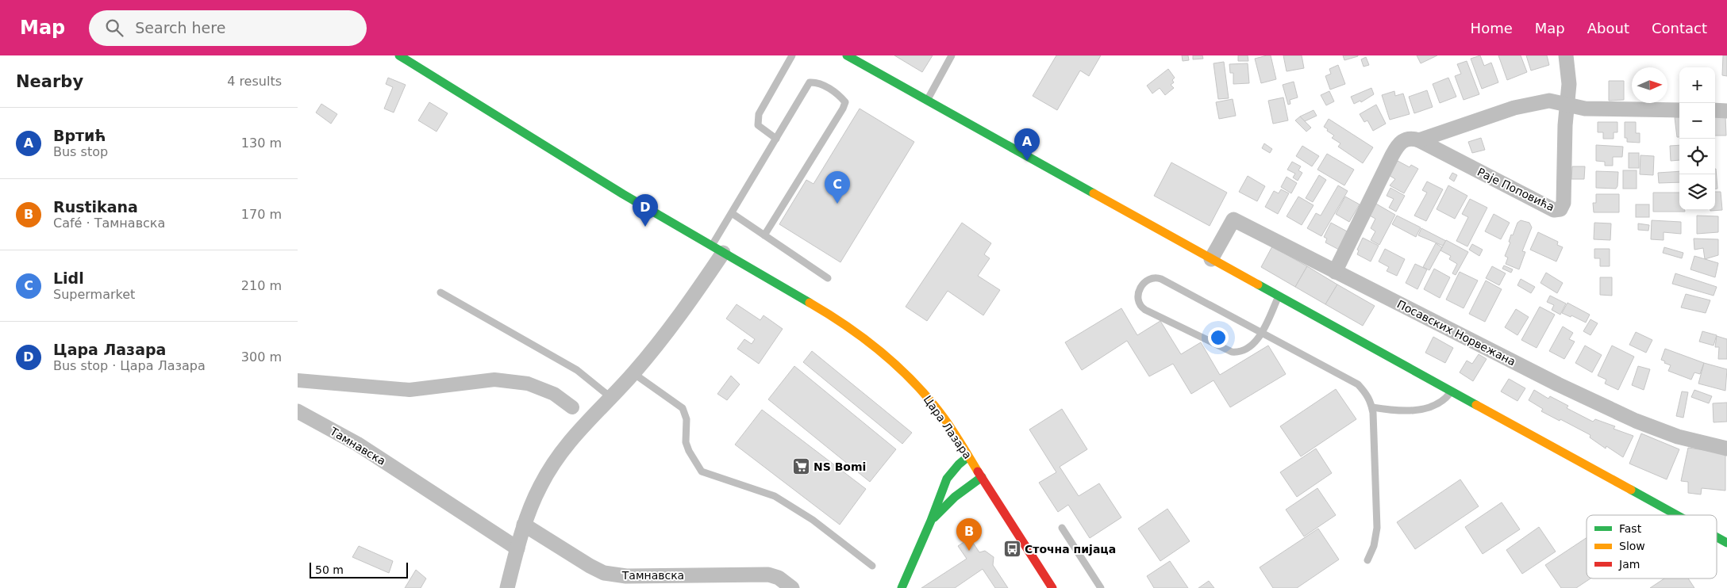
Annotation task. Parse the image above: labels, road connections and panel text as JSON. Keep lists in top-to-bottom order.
{
  "streets": {
    "street": [
      "Раје Поповића",
      "Посавских Норвежана",
      "Цара Лазара",
      "Тамнавска"
    ]
  },
  "places": {
    "supermarket": ["NS Bomi"],
    "bus stop": ["Сточна пијаца"]
  },
  "legend": ["Fast", "Slow", "Jam"],
  "scale_bar": "50 m",
  "north": "right",
  "page": {
    "header": "Map",
    "search": "Search here",
    "nav": [
      "Home",
      "Map",
      "About",
      "Contact"
    ],
    "heading": ["Nearby", "4 results"],
    "map_buttons": ["+", "−"],
    "list": [
      {
        "mark": "A",
        "name": "Вртић",
        "note": "Bus stop",
        "value": "130 m"
      },
      {
        "mark": "B",
        "name": "Rustikana",
        "note": "Café · Тамнавска",
        "value": "170 m"
      },
      {
        "mark": "C",
        "name": "Lidl",
        "note": "Supermarket",
        "value": "210 m"
      },
      {
        "mark": "D",
        "name": "Цара Лазара",
        "note": "Bus stop · Цара Лазара",
        "value": "300 m"
      }
    ],
    "pins": [
      "A",
      "C",
      "D",
      "B"
    ],
    "scale": "50 m"
  }
}
